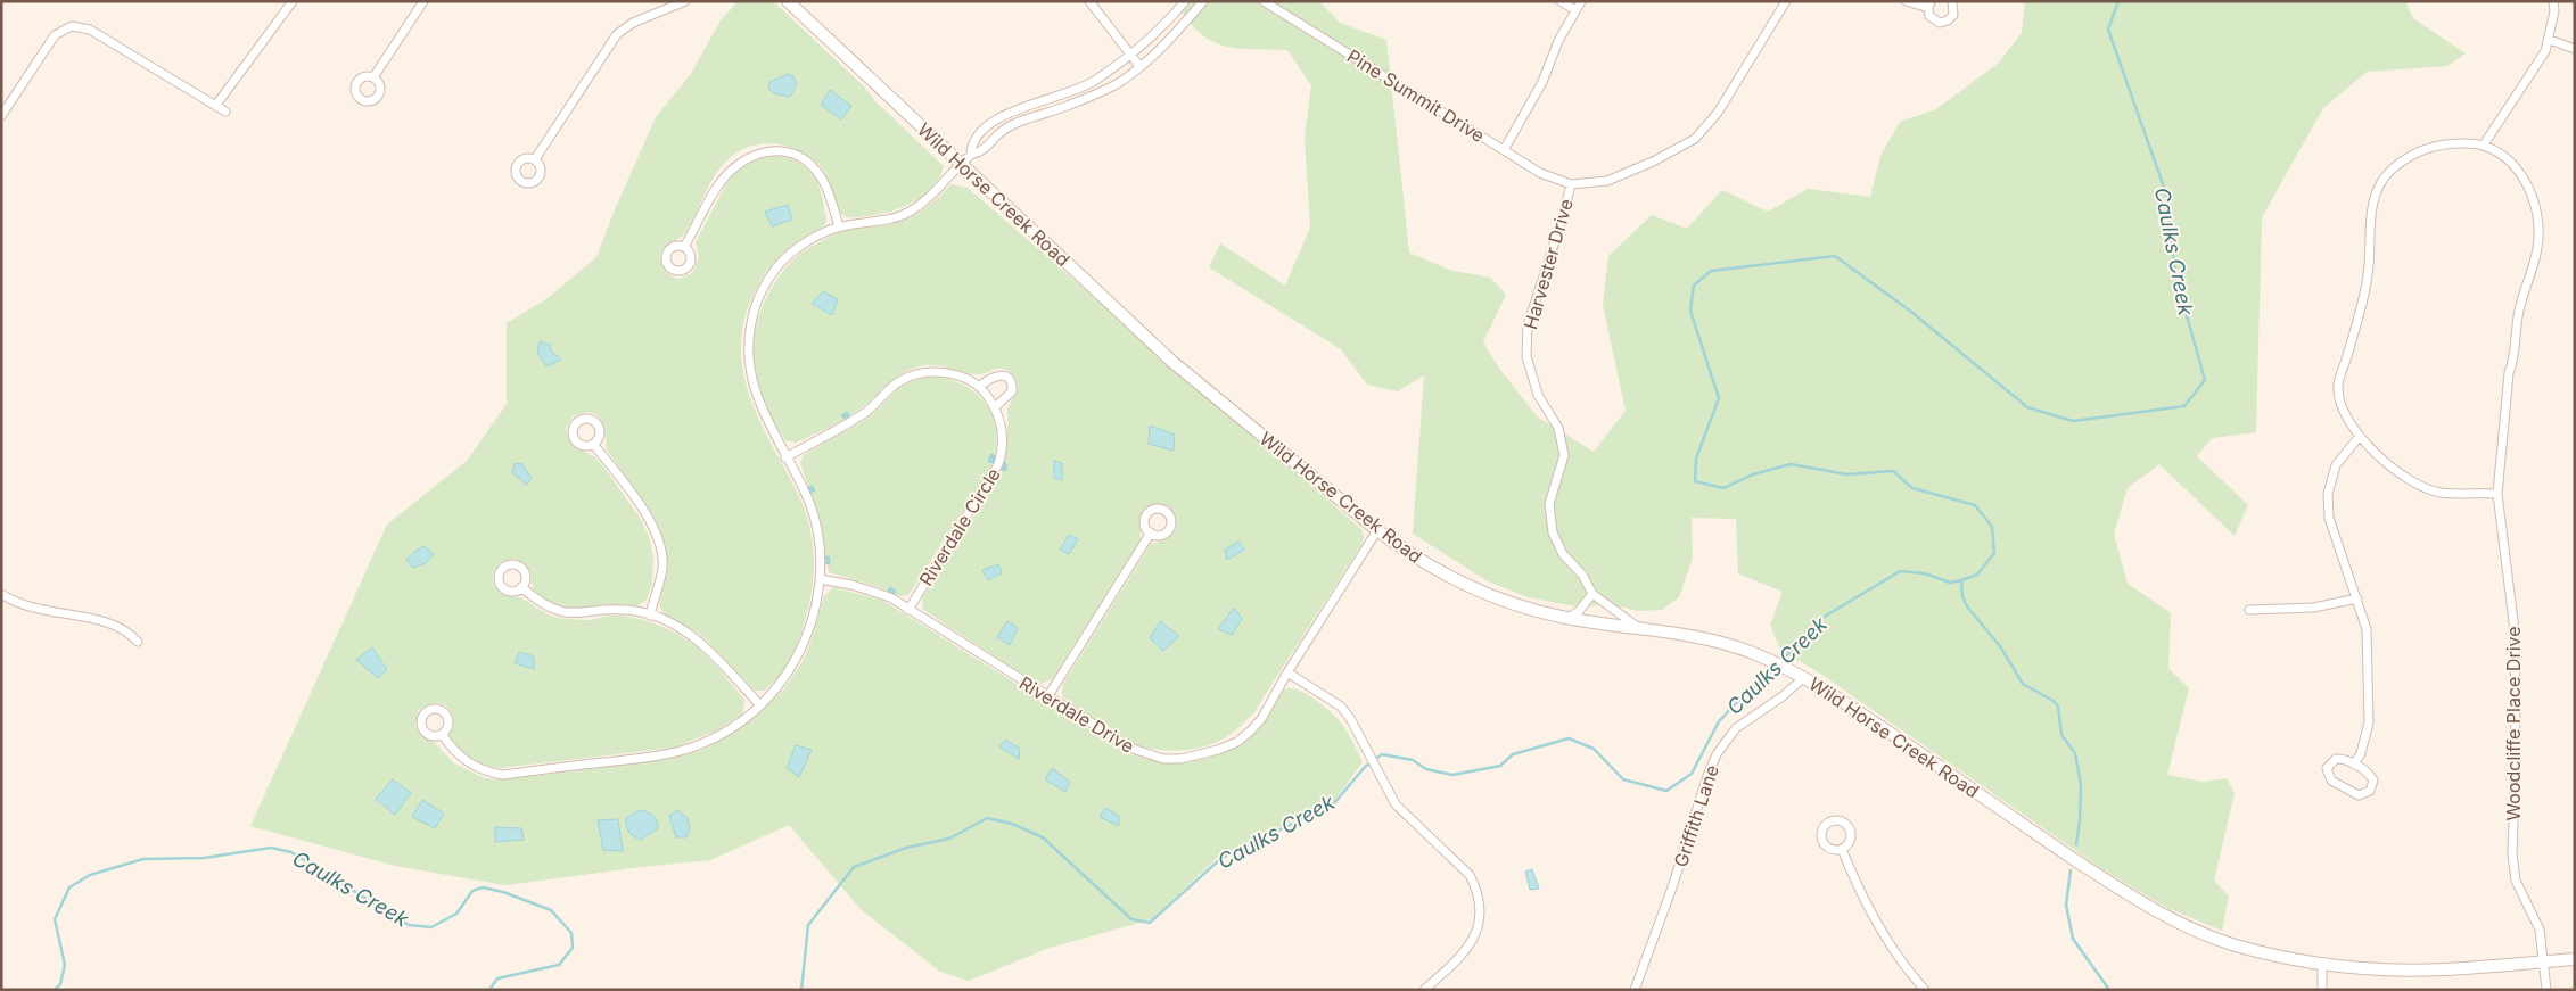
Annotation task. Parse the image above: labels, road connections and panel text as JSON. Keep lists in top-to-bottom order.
{
  "streets": {
    "main road": ["Wild Horse Creek Road"],
    "street": [
      "Pine Summit Drive",
      "Harvester Drive",
      "Riverdale Circle",
      "Riverdale Drive",
      "Woodcliffe Place Drive",
      "Griffith Lane"
    ]
  },
  "crossings": [
    ["Pine Summit Drive", "Harvester Drive"],
    ["Wild Horse Creek Road", "Harvester Drive"],
    ["Wild Horse Creek Road", "Riverdale Drive"],
    ["Wild Horse Creek Road", "Woodcliffe Place Drive"],
    ["Wild Horse Creek Road", "Griffith Lane"],
    ["Riverdale Circle", "Riverdale Drive"]
  ],
  "water": ["Caulks Creek"]
}
